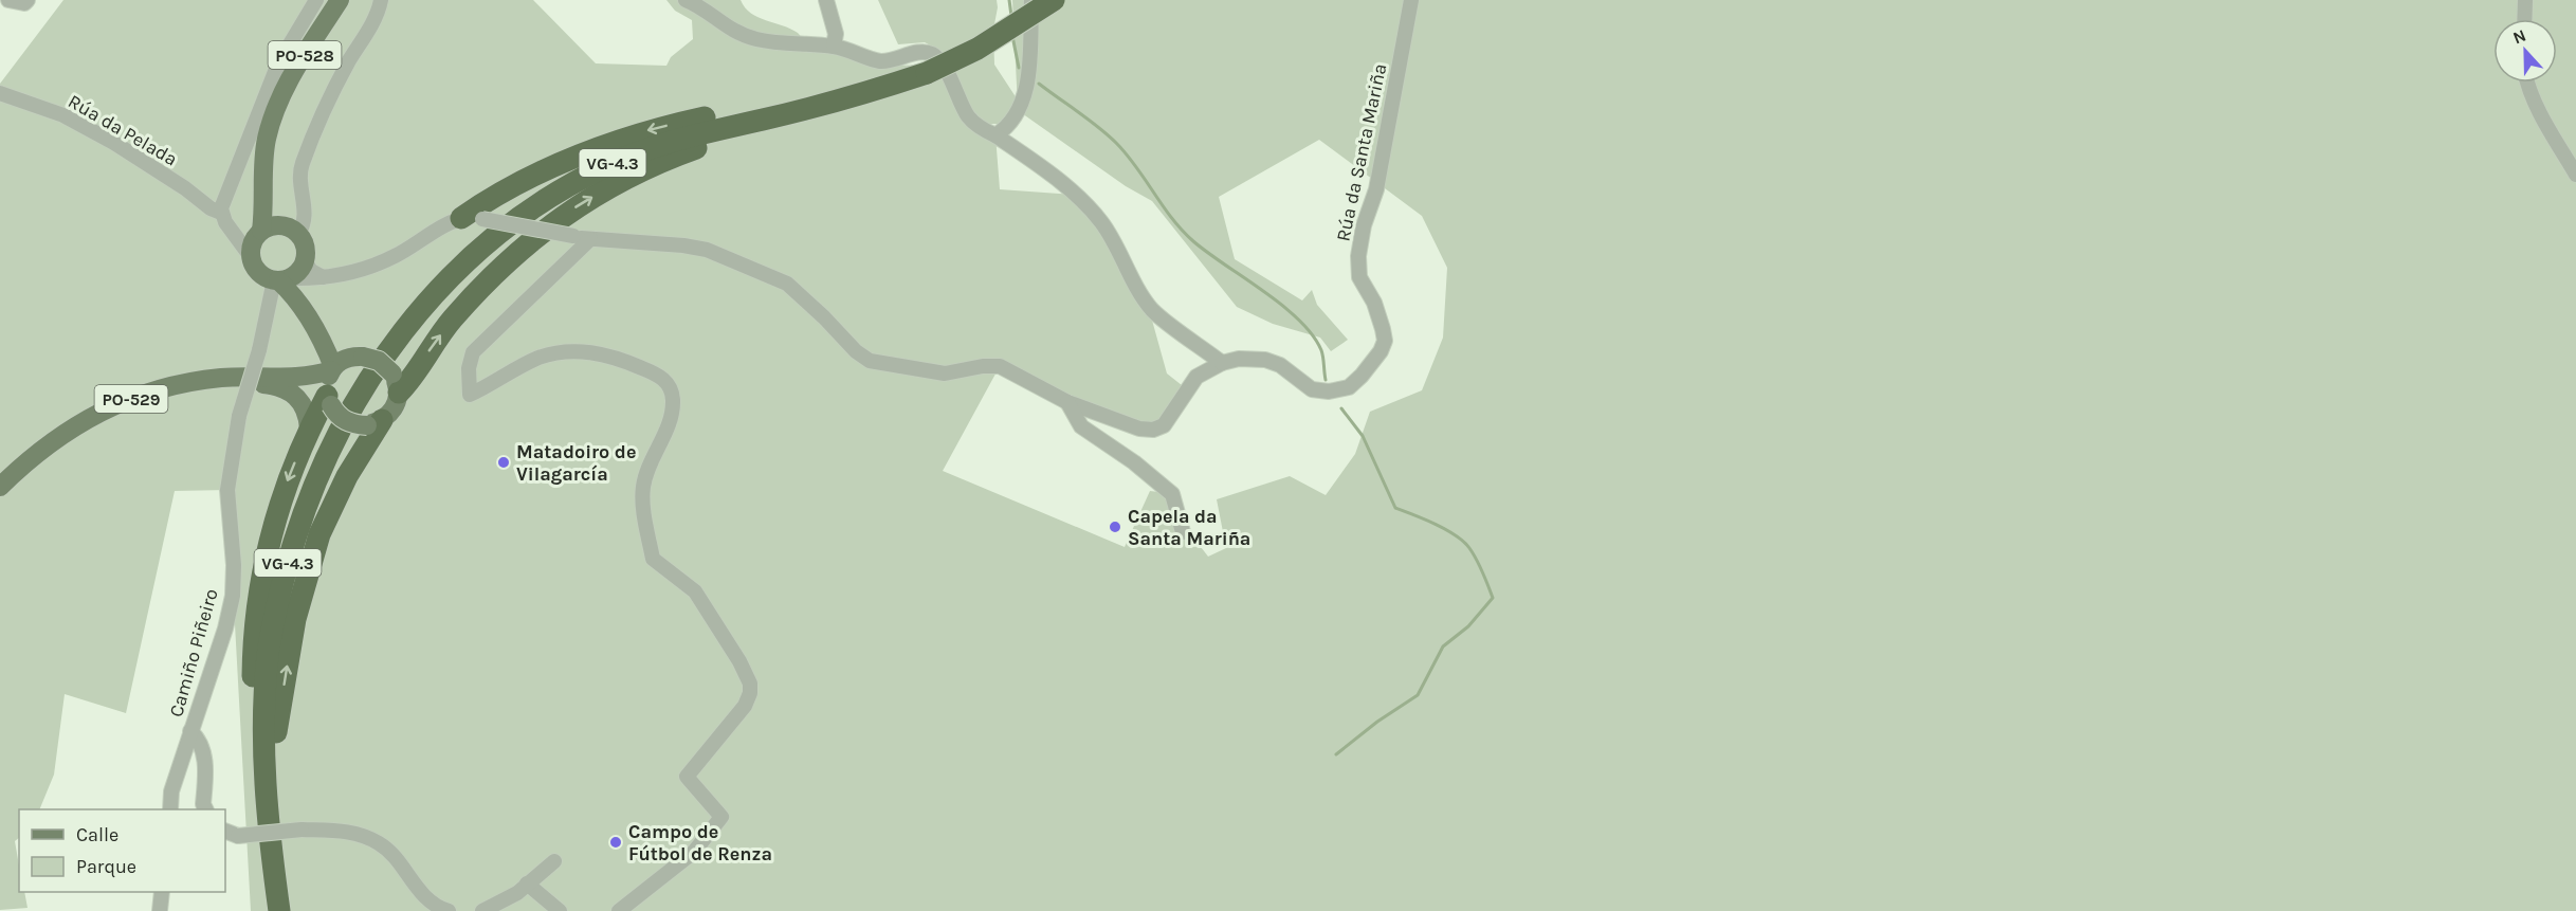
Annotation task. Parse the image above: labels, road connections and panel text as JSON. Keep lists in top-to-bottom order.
{
  "streets": {
    "highway": ["VG-4.3"],
    "main road": ["PO-528", "PO-529"],
    "street": ["Rúa da Pelada", "Rúa da Santa Mariña", "Camiño Piñeiro"]
  },
  "crossings": [
    ["PO-528", "Camiño Piñeiro"]
  ],
  "places": ["Matadoiro de Vilagarcía", "Capela da Santa Mariña", "Campo de Fútbol de Renza"],
  "legend": ["Calle", "Parque"],
  "north": "top"
}
